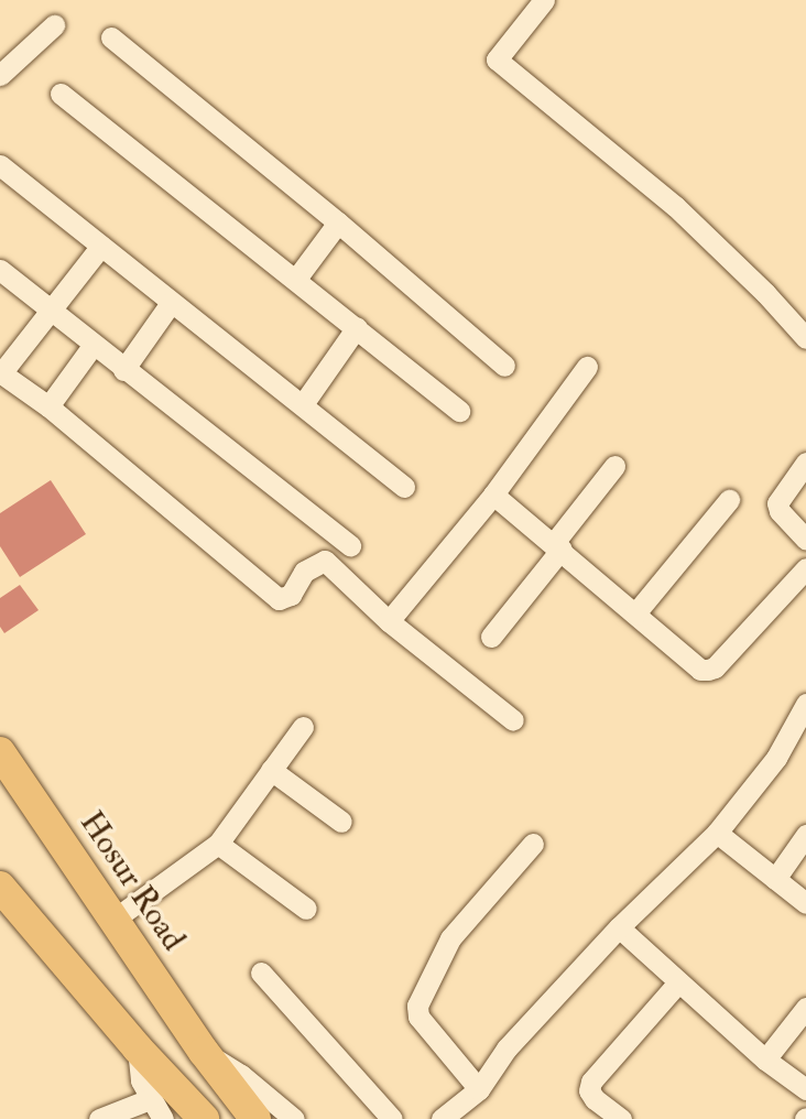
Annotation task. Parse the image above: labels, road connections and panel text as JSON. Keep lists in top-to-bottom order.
{
  "streets": {
    "highway": ["Hosur Road"]
  }
}
